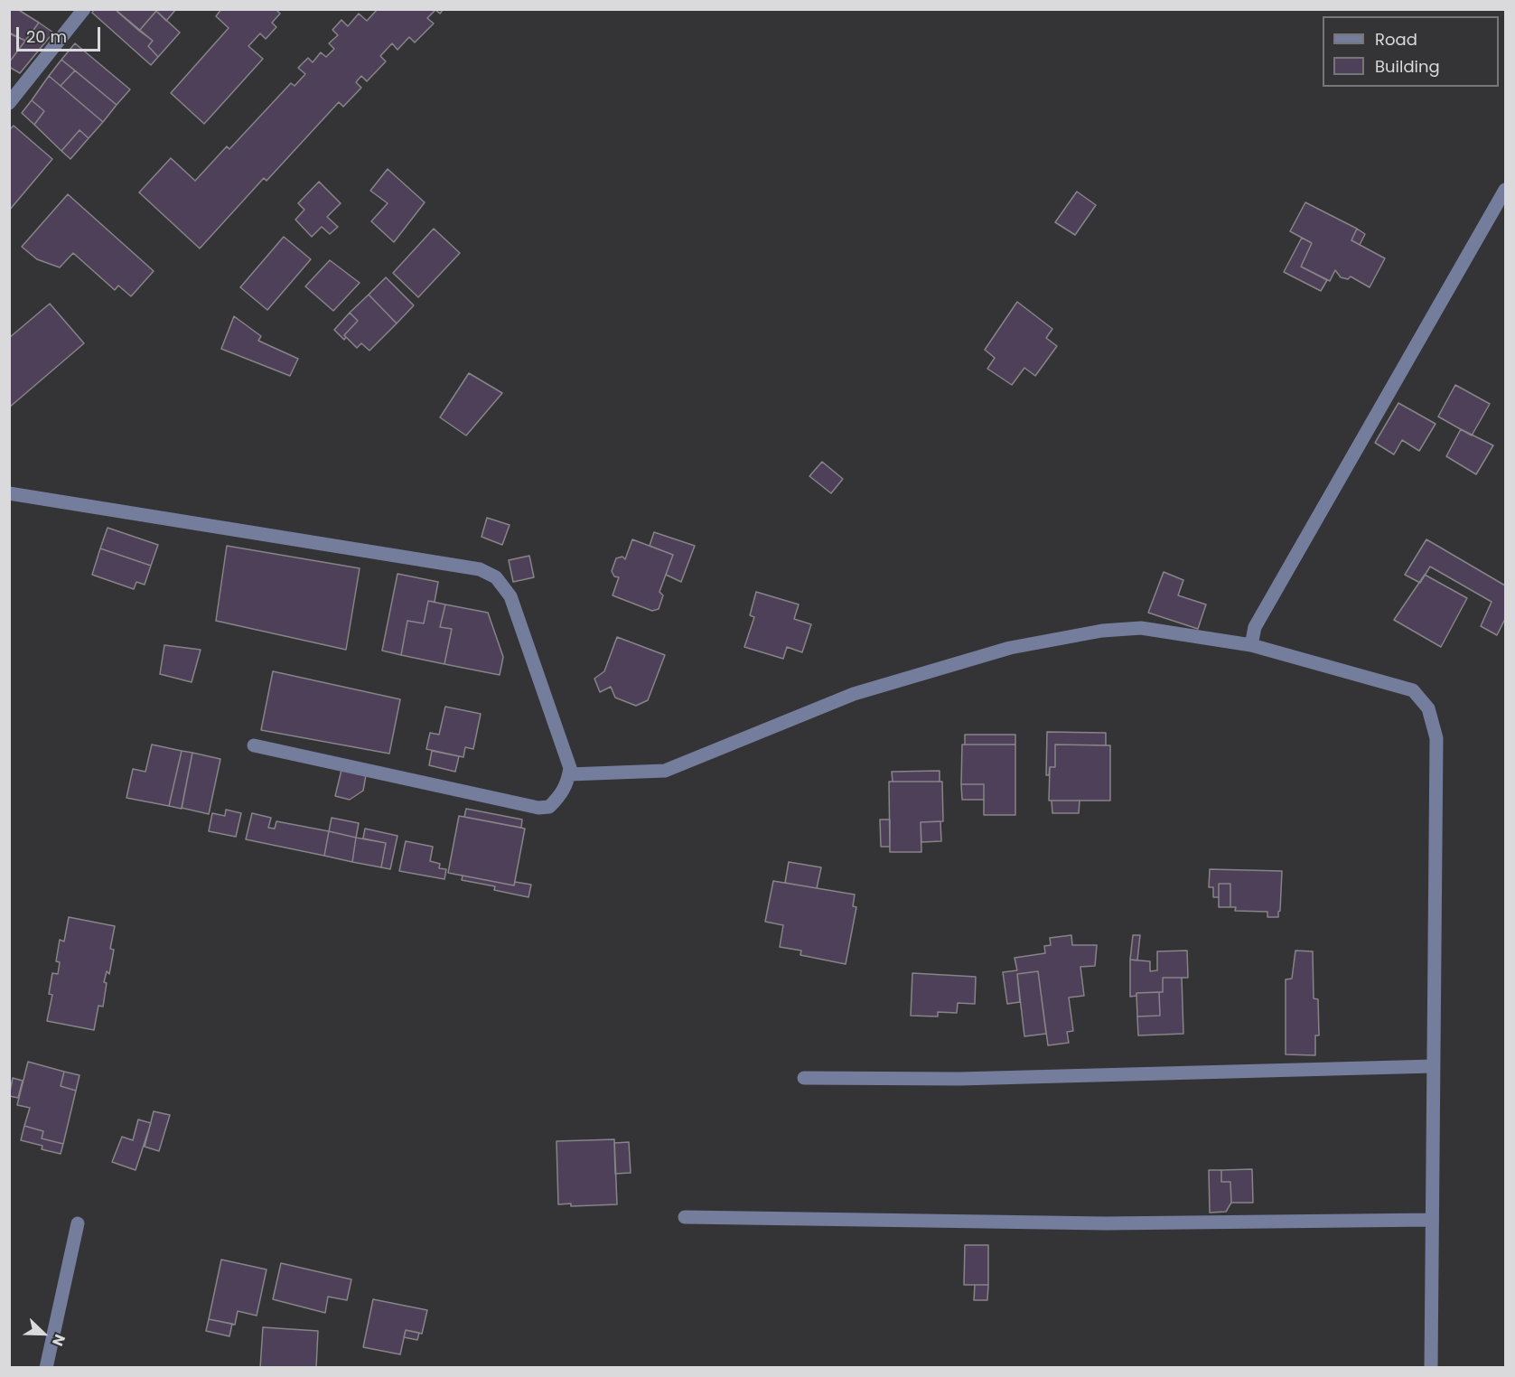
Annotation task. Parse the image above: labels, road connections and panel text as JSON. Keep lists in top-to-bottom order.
{
  "legend": ["Road", "Building"],
  "scale_bar": "20 m",
  "north": "bottom right"
}
